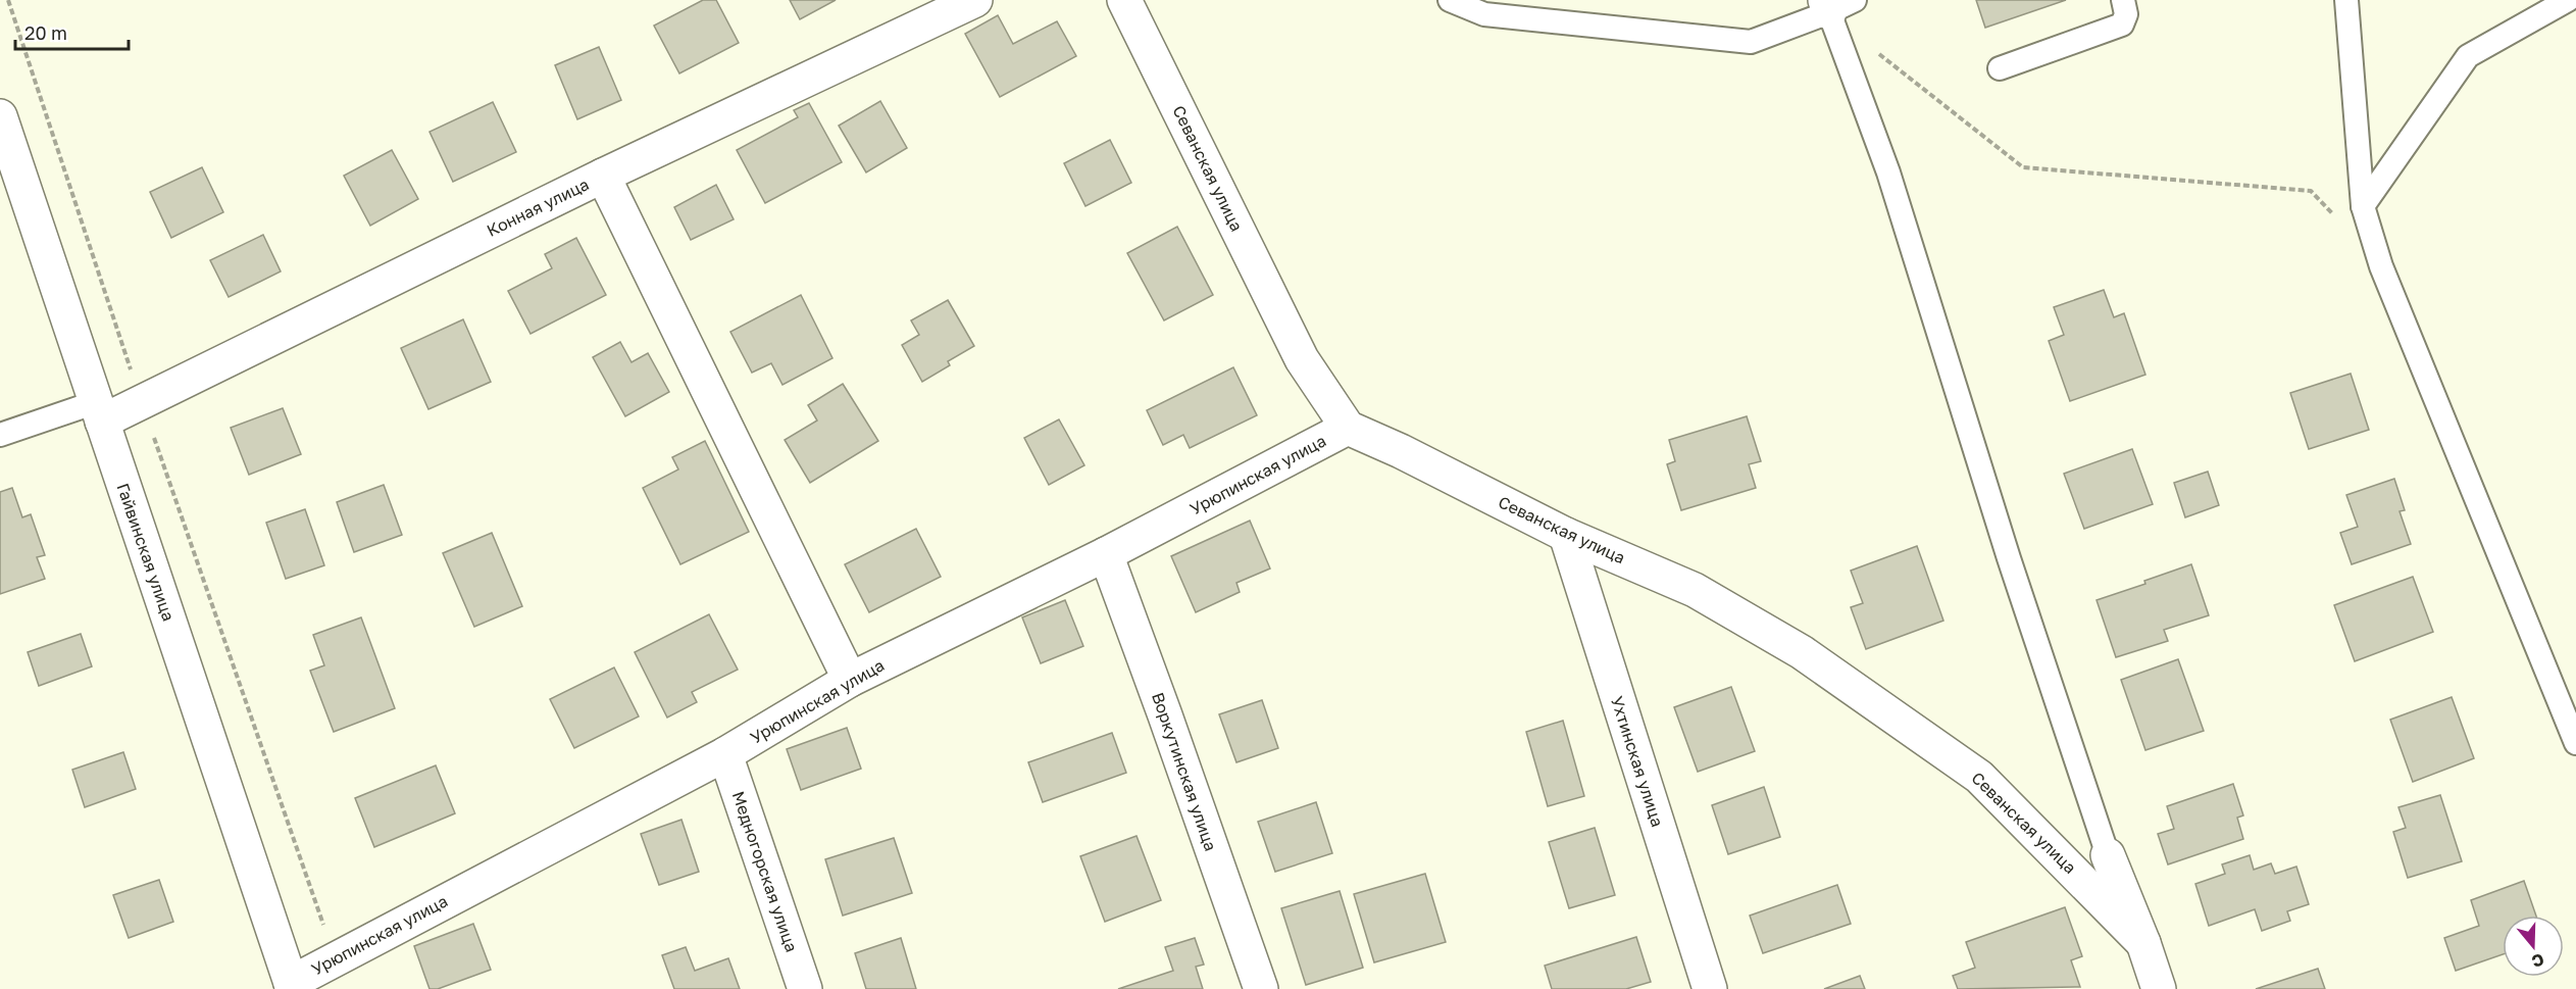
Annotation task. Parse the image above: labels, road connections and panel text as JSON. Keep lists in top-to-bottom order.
{
  "streets": {
    "street": [
      "Севанская улица",
      "Конная улица",
      "Урюпинская улица",
      "Гайвинская улица",
      "Ухтинская улица",
      "Воркутинская улица",
      "Медногорская улица"
    ]
  },
  "crossings": [
    ["Севанская улица", "Урюпинская улица"],
    ["Севанская улица", "Ухтинская улица"],
    ["Конная улица", "Гайвинская улица"],
    ["Урюпинская улица", "Гайвинская улица"],
    ["Урюпинская улица", "Воркутинская улица"],
    ["Урюпинская улица", "Медногорская улица"]
  ],
  "scale_bar": "20 m",
  "north": "bottom"
}
